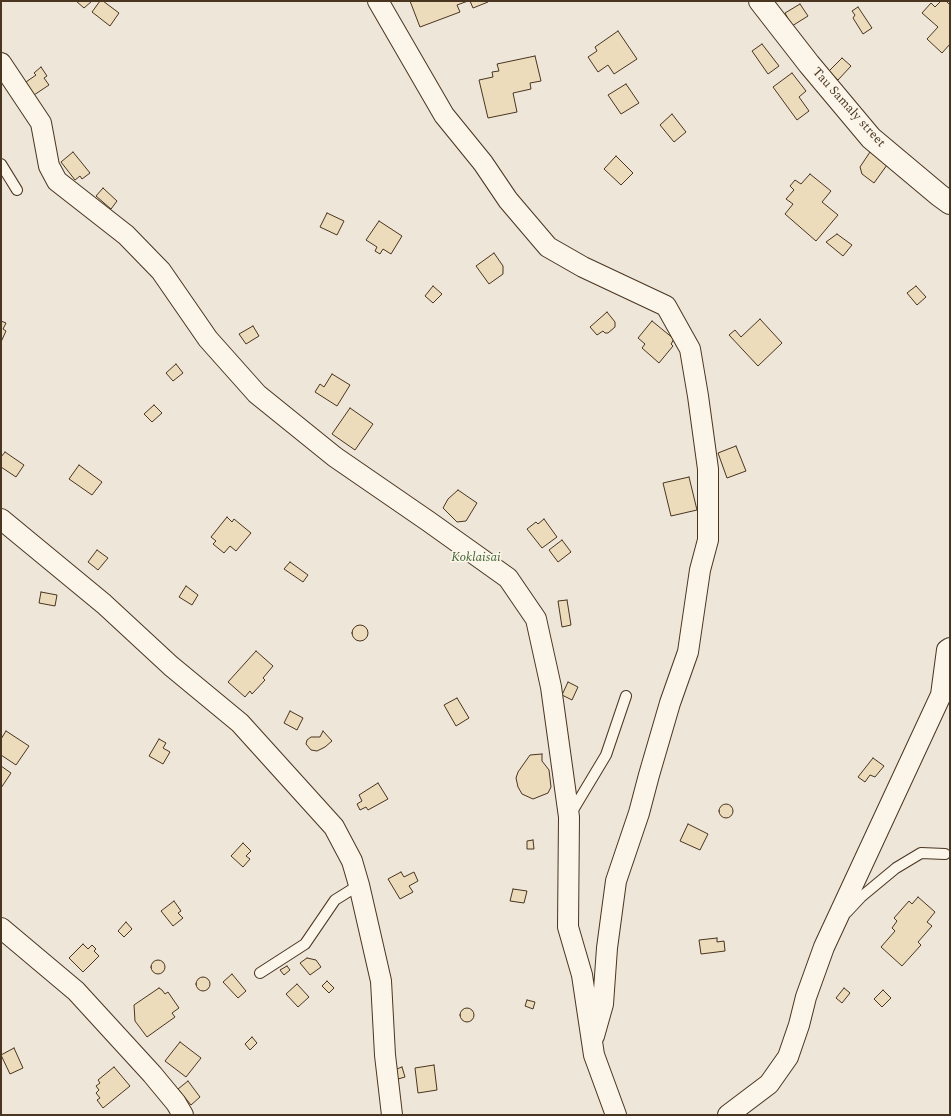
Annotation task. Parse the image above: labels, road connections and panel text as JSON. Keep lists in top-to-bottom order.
{
  "streets": {
    "street": ["Tau Samaly street"]
  },
  "parks": ["Koklaisai"]
}
